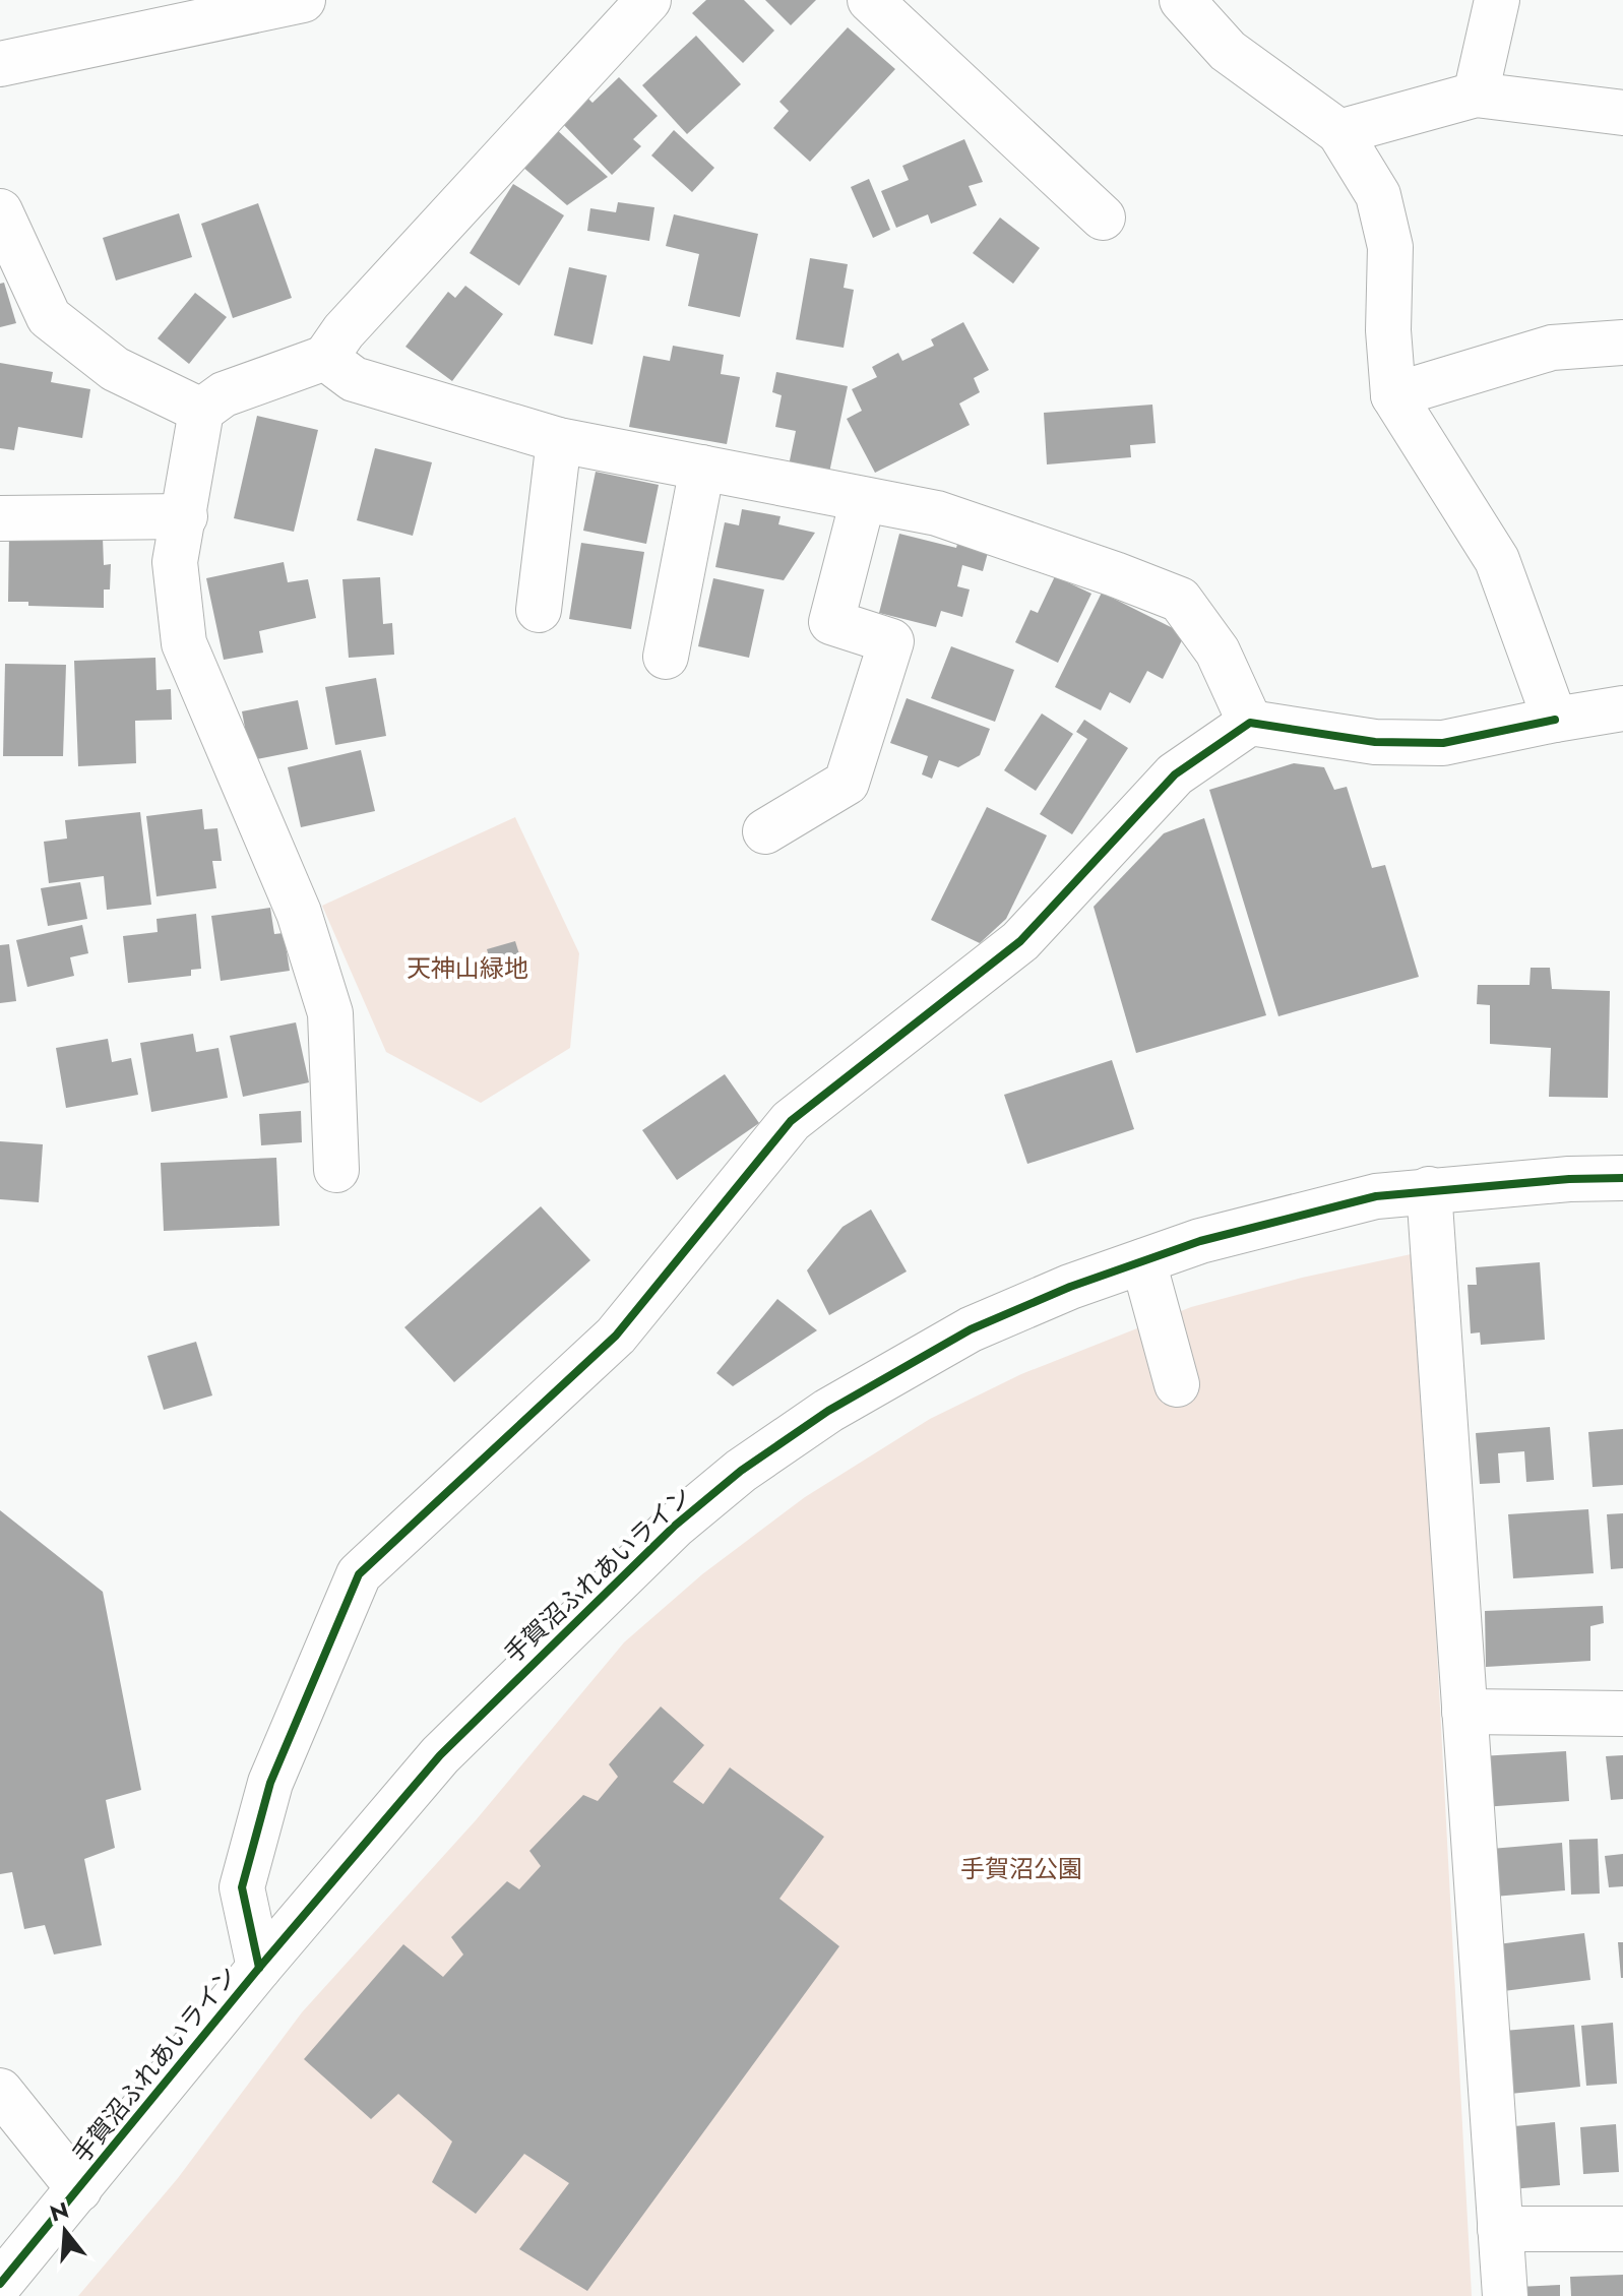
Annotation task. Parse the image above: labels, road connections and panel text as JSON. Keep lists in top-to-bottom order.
{
  "streets": {
    "street": ["手賀沼ふれあいライン"]
  },
  "parks": ["天神山緑地", "手賀沼公園"],
  "north": "top"
}
